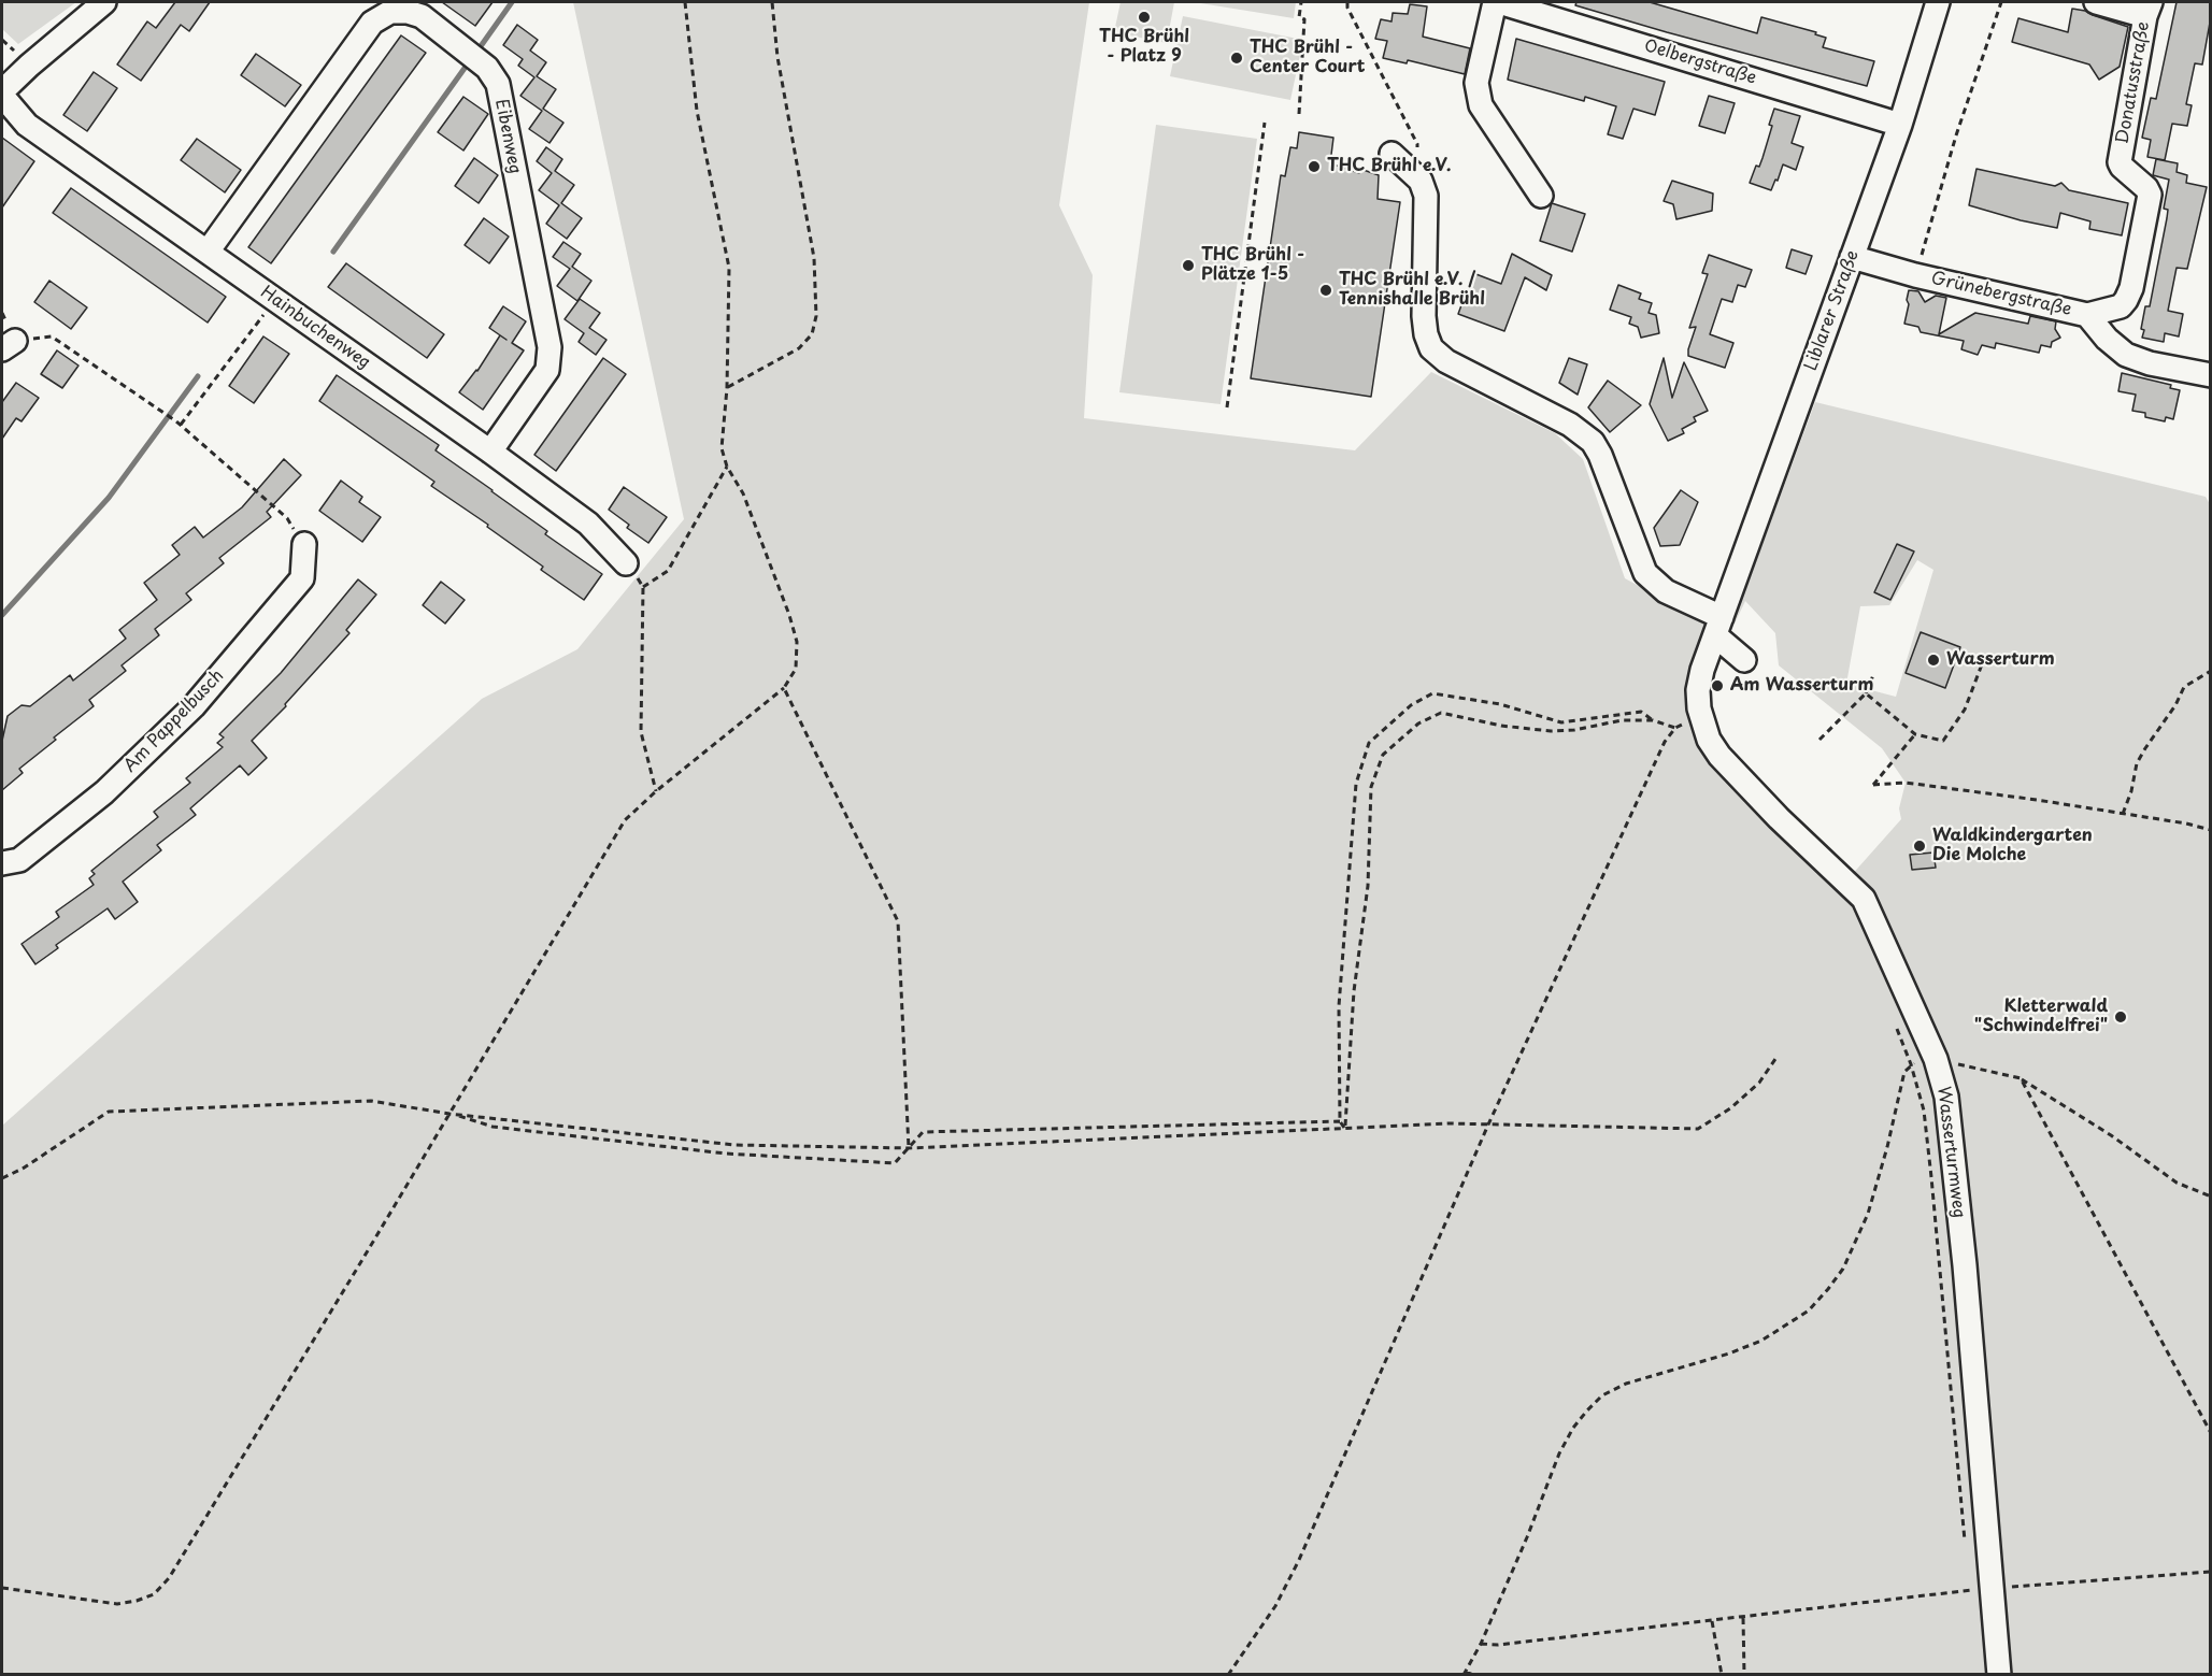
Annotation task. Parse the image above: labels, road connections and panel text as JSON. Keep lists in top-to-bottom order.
{
  "streets": {
    "street": [
      "Oelbergstraße",
      "Donatusstraße",
      "Eibenweg",
      "Grünebergstraße",
      "Liblarer Straße",
      "Hainbuchenweg",
      "Am Pappelbusch",
      "Wasserturmweg"
    ]
  },
  "crossings": [
    ["Oelbergstraße", "Liblarer Straße"],
    ["Donatusstraße", "Grünebergstraße"],
    ["Eibenweg", "Hainbuchenweg"],
    ["Grünebergstraße", "Liblarer Straße"],
    ["Liblarer Straße", "Wasserturmweg"]
  ],
  "places": [
    "THC Brühl - Platz 9",
    "THC Brühl - Center Court",
    "THC Brühl e.V.",
    "THC Brühl - Plätze 1-5",
    "THC Brühl e.V. / Tennishalle Brühl",
    "Wasserturm",
    "Am Wasserturm",
    "Waldkindergarten Die Molche",
    "Kletterwald \"Schwindelfrei\""
  ]
}
